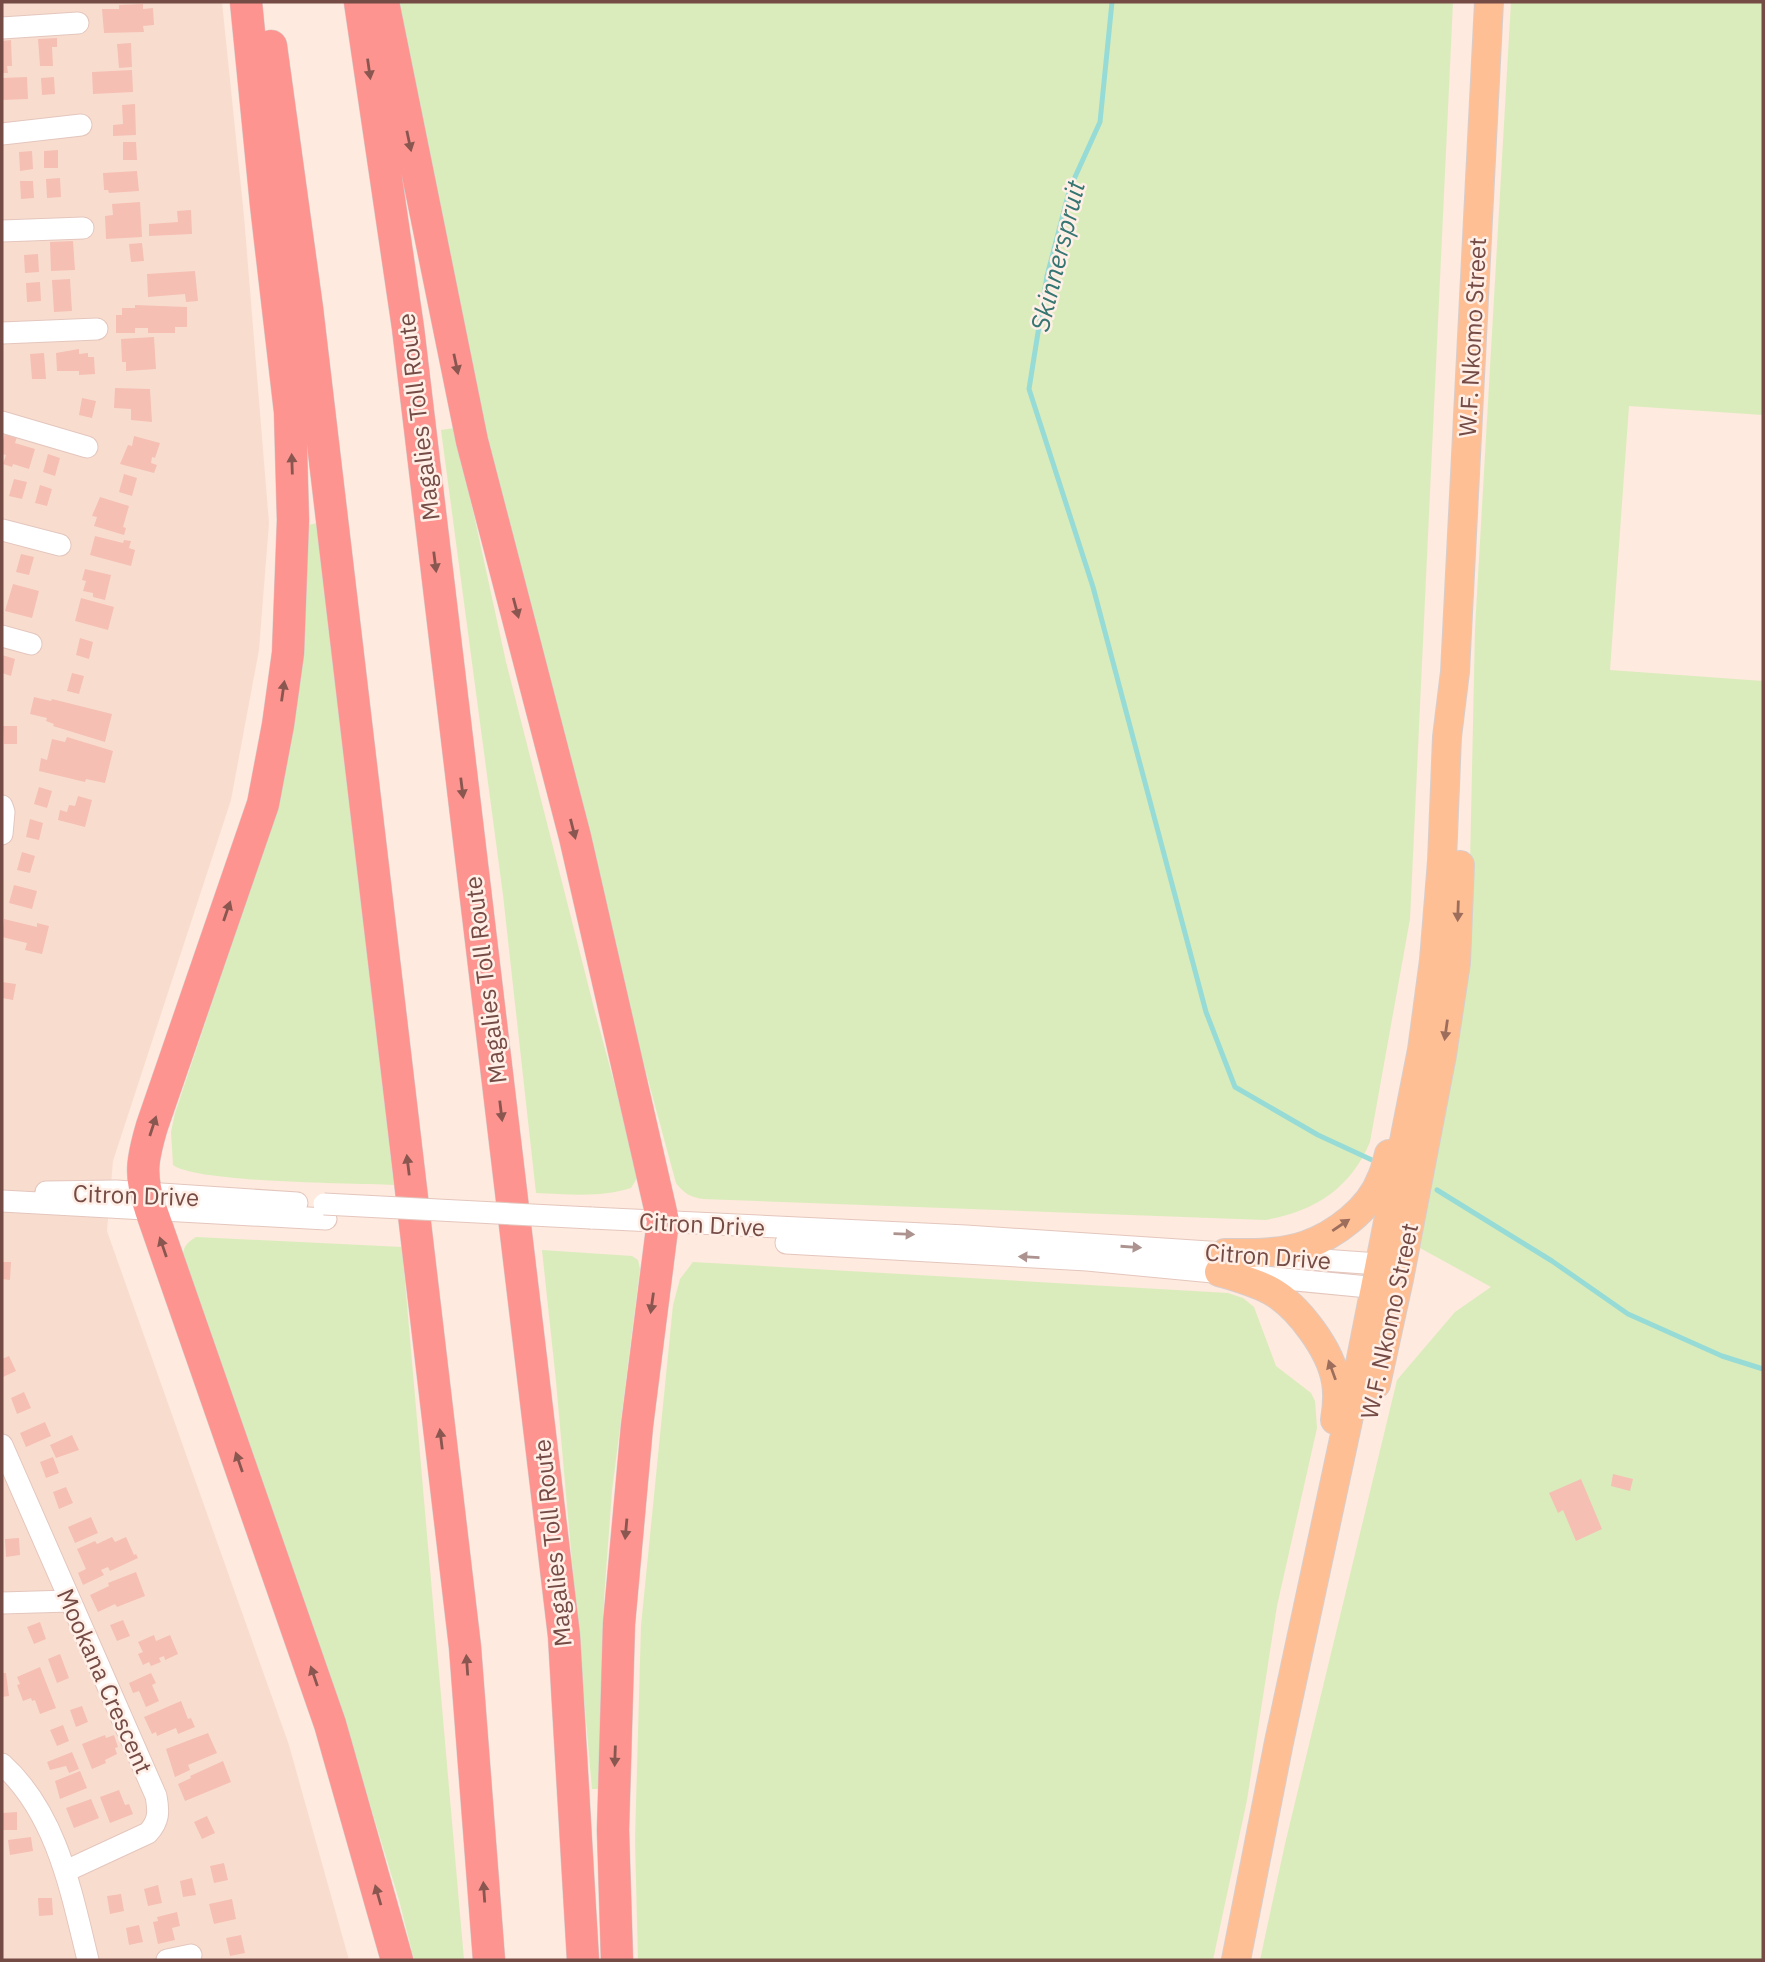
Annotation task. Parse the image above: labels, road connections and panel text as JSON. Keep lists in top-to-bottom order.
{
  "streets": {
    "highway": ["Magalies Toll Route"],
    "main road": ["W.F. Nkomo Street"],
    "street": ["Citron Drive", "Mookana Crescent"]
  },
  "crossings": [
    ["W.F. Nkomo Street", "Citron Drive"]
  ],
  "water": ["Skinnerspruit"]
}
